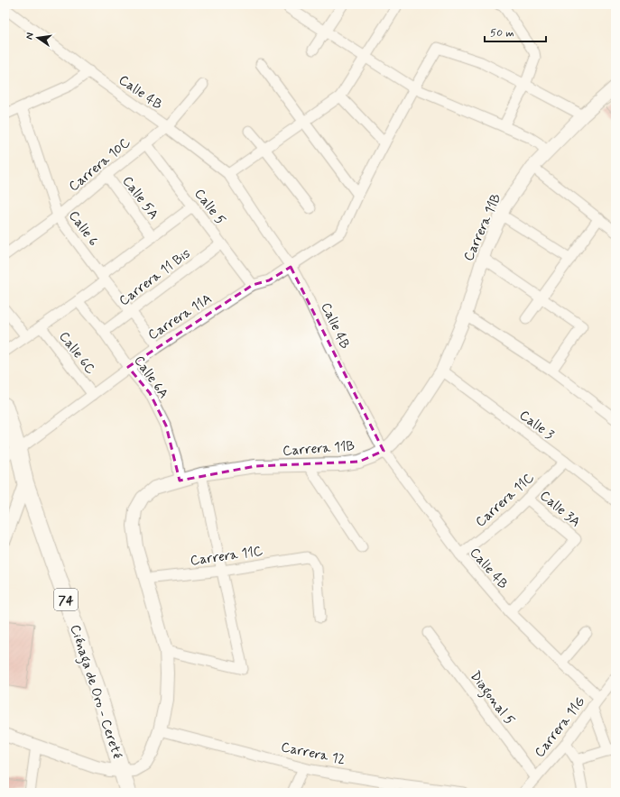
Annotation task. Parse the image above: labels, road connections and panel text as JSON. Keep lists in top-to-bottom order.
{
  "streets": {
    "highway": ["74", "Ciénaga de Oro - Cereté"],
    "street": [
      "Calle 4B",
      "Carrera 10C",
      "Calle 5A",
      "Calle 5",
      "Carrera 11B",
      "Calle 6",
      "Carrera 11 Bis",
      "Carrera 11A",
      "Calle 6C",
      "Calle 6A",
      "Calle 3",
      "Carrera 11C",
      "Calle 3A",
      "Diagonal 5",
      "Carrera 11G",
      "Carrera 12"
    ]
  },
  "crossings": [
    ["Calle 4B", "Carrera 10C"],
    ["Calle 4B", "Carrera 11B"],
    ["Calle 4B", "Carrera 11A"],
    ["Calle 4B", "Carrera 11C"],
    ["Calle 4B", "Calle 3A"],
    ["Calle 4B", "Carrera 11G"],
    ["Carrera 10C", "Calle 5A"],
    ["Carrera 10C", "Calle 5"],
    ["Carrera 10C", "Calle 6"],
    ["Calle 5", "Carrera 11 Bis"],
    ["Calle 5", "Carrera 11A"],
    ["Carrera 11B", "Calle 6A"],
    ["Carrera 11B", "Calle 3"],
    ["Carrera 11B", "Carrera 11C"],
    ["Carrera 11B", "Ciénaga de Oro - Cereté"],
    ["Carrera 11B", "Carrera 12"],
    ["Calle 6", "Carrera 11 Bis"],
    ["Calle 6", "Carrera 11A"],
    ["Carrera 11 Bis", "Calle 6A"],
    ["Carrera 11A", "Calle 6C"],
    ["Carrera 11A", "Calle 6A"],
    ["Carrera 11A", "Ciénaga de Oro - Cereté"],
    ["Calle 3", "Carrera 11C"],
    ["Carrera 11C", "Calle 3A"],
    ["Diagonal 5", "Carrera 11G"]
  ],
  "scale_bar": "50 m",
  "north": "left"
}
